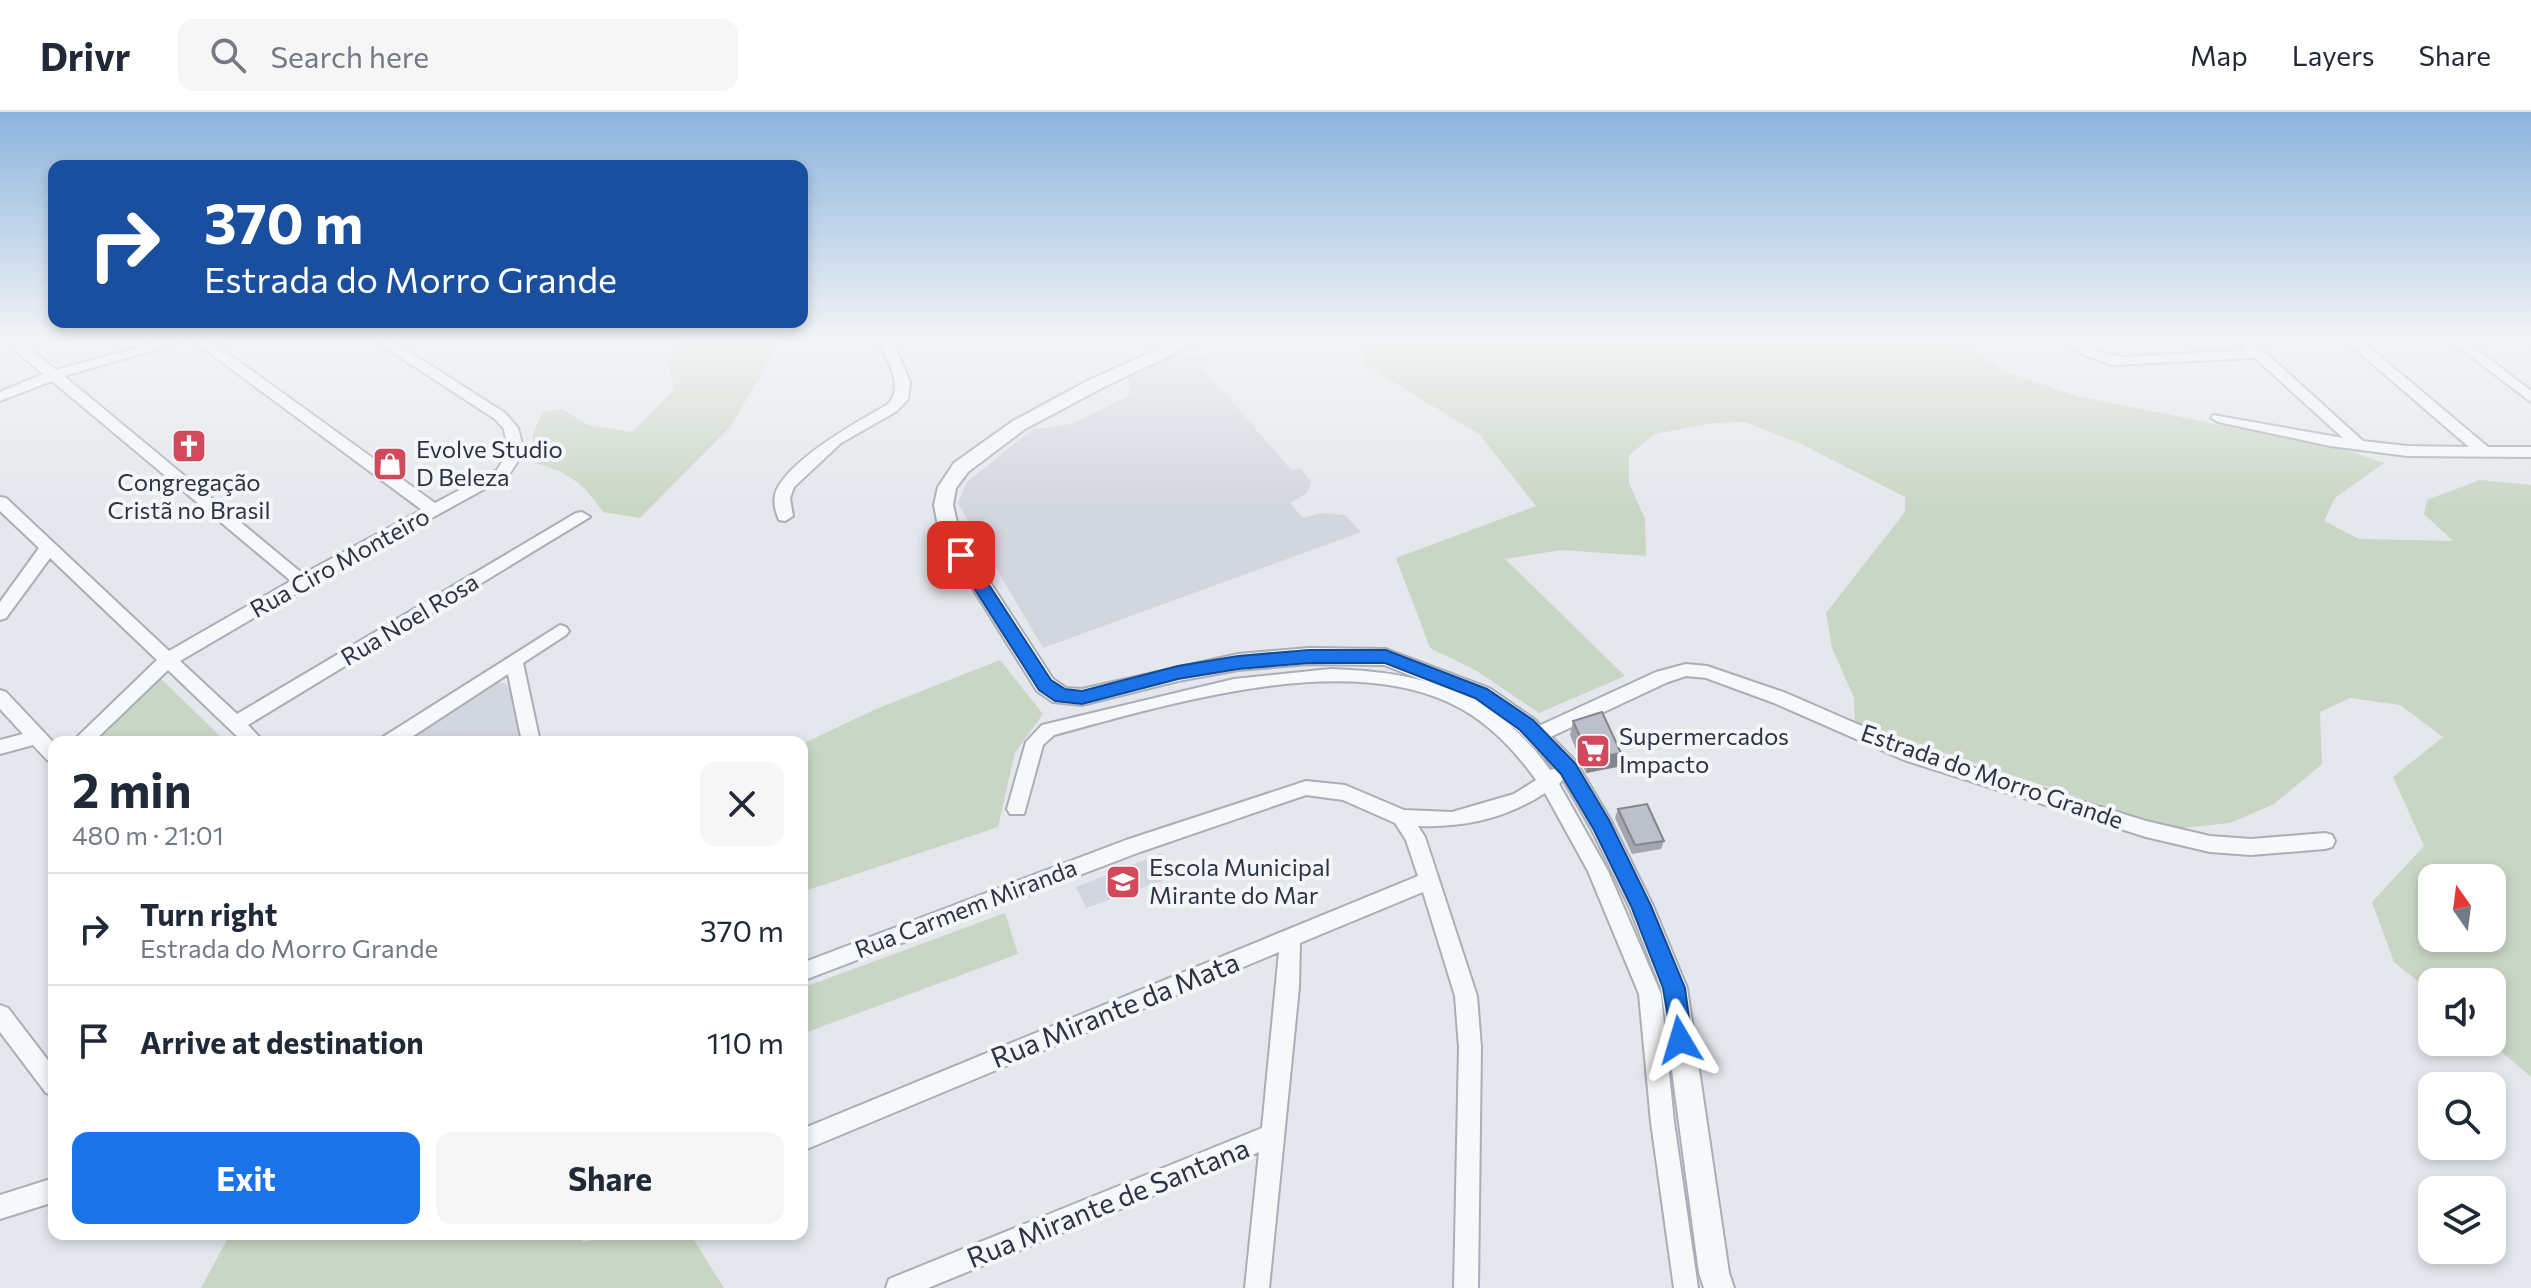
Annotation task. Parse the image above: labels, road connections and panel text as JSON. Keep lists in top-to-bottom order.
{
  "streets": {
    "street": [
      "Rua Ciro Monteiro",
      "Rua Noel Rosa",
      "Estrada do Morro Grande",
      "Rua Carmem Miranda",
      "Rua Mirante da Mata",
      "Rua Mirante de Santana"
    ]
  },
  "places": {
    "church": ["Congregação Cristã no Brasil"],
    "shop": ["Evolve Studio D Beleza"],
    "supermarket": ["Supermercados Impacto"],
    "school or university": ["Escola Municipal Mirante do Mar"]
  },
  "north": "top",
  "page": {
    "header": "Drivr",
    "search": "Search here",
    "nav": ["Map", "Layers", "Share"],
    "turn": ["370 m", "Estrada do Morro Grande"],
    "heading": ["2 min", "480 m · 21:01"],
    "list": [
      {
        "name": "Turn right",
        "note": "Estrada do Morro Grande",
        "value": "370 m"
      },
      {
        "name": "Arrive at destination",
        "value": "110 m"
      }
    ],
    "buttons": ["Exit", "Share"]
  }
}
